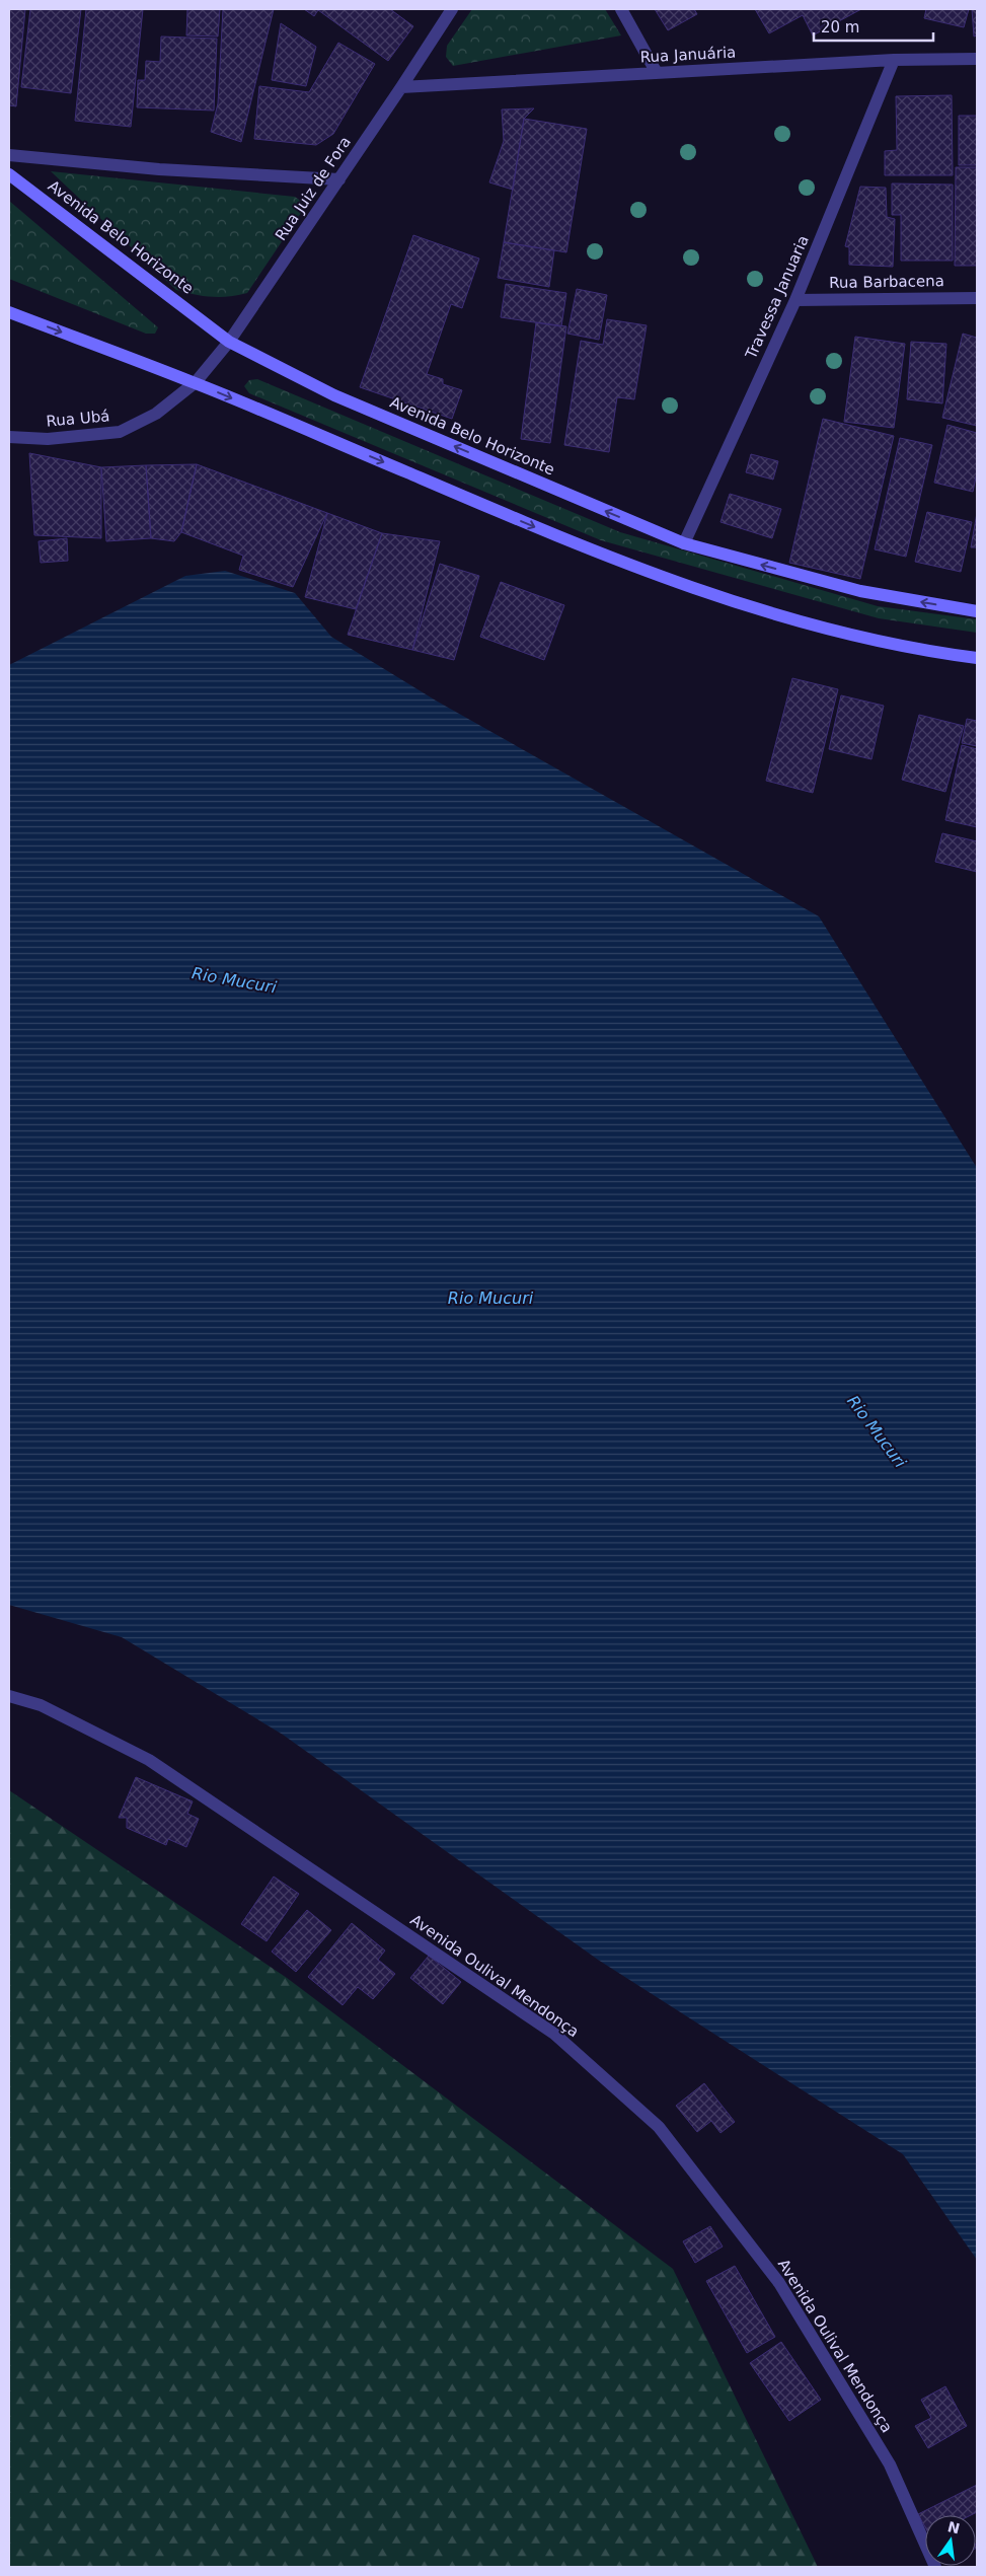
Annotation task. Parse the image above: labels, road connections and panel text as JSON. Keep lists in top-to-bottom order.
{
  "streets": {
    "street": [
      "Rua Januária",
      "Rua Juiz de Fora",
      "Avenida Belo Horizonte",
      "Rua Barbacena",
      "Travessa Januaria",
      "Rua Ubá",
      "Avenida Oulival Mendonça"
    ]
  },
  "crossings": [
    ["Rua Januária", "Rua Juiz de Fora"],
    ["Rua Januária", "Travessa Januaria"],
    ["Rua Juiz de Fora", "Avenida Belo Horizonte"],
    ["Rua Juiz de Fora", "Rua Ubá"],
    ["Avenida Belo Horizonte", "Travessa Januaria"],
    ["Rua Barbacena", "Travessa Januaria"]
  ],
  "water": ["Rio Mucuri"],
  "scale_bar": "20 m",
  "north": "top"
}
